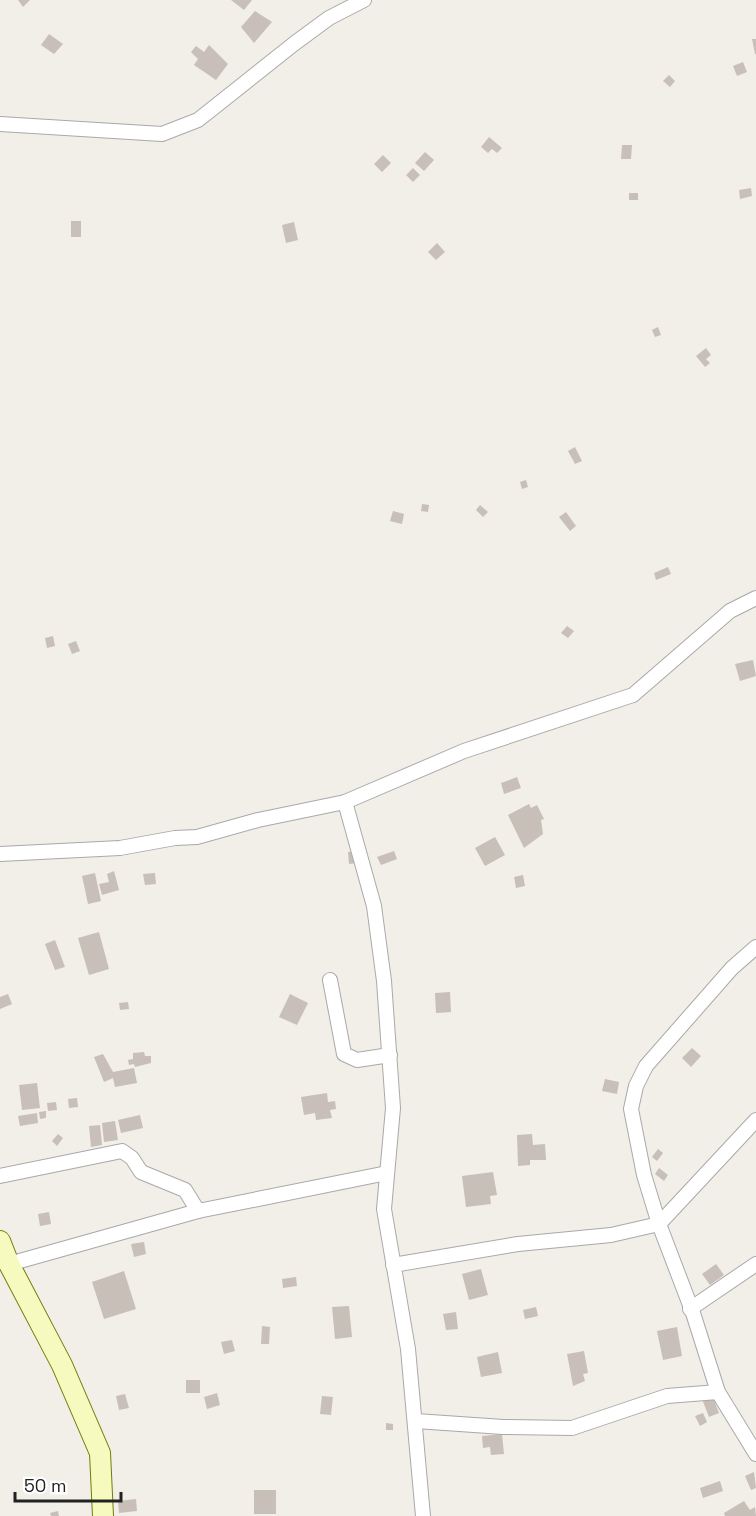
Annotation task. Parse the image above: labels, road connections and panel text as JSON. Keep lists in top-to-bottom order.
{
  "scale_bar": "50 m"
}
